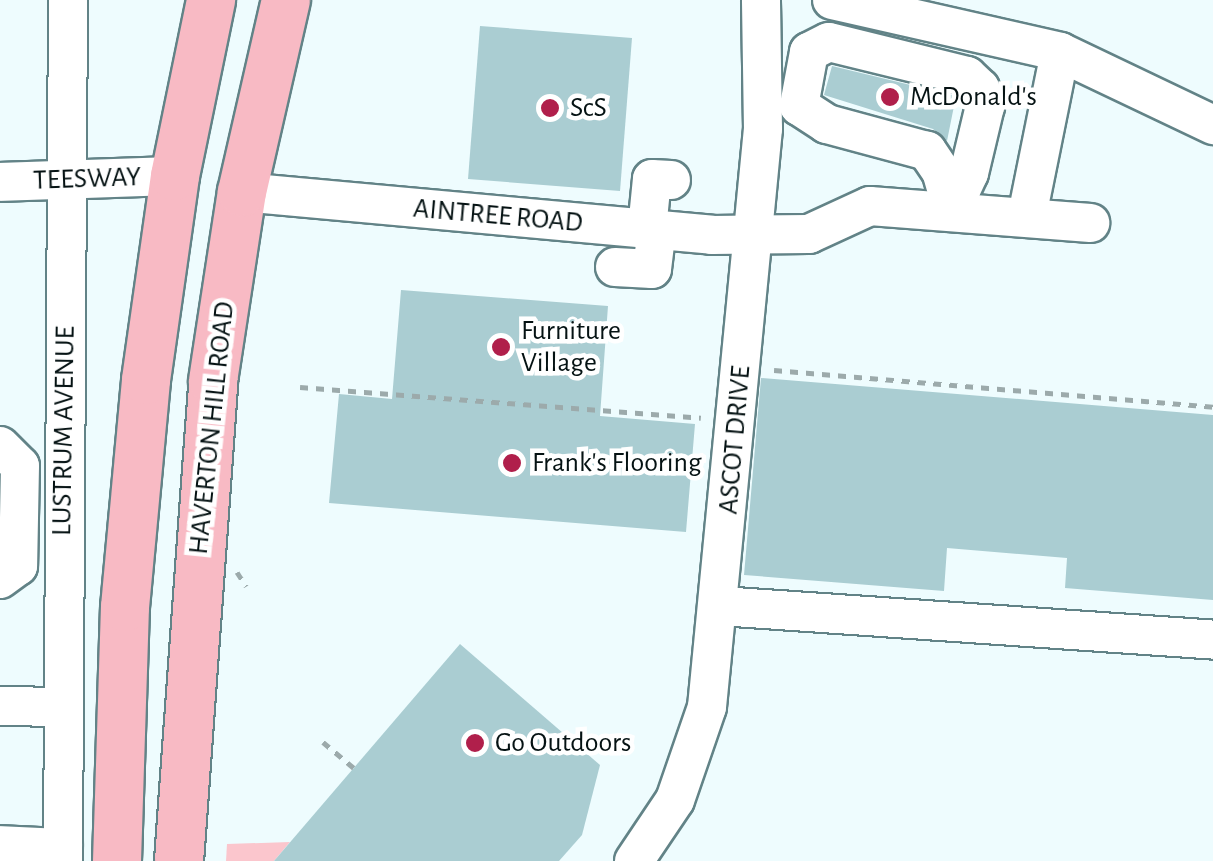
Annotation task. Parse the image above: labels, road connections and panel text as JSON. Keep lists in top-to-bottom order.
{
  "streets": {
    "main road": ["HAVERTON HILL ROAD"],
    "street": [
      "TEESWAY",
      "AINTREE ROAD",
      "LUSTRUM AVENUE",
      "ASCOT DRIVE"
    ]
  },
  "crossings": [
    ["TEESWAY", "LUSTRUM AVENUE"],
    ["AINTREE ROAD", "HAVERTON HILL ROAD"],
    ["AINTREE ROAD", "ASCOT DRIVE"]
  ],
  "places": [
    "McDonald's",
    "ScS",
    "Furniture Village",
    "Frank's Flooring",
    "Go Outdoors"
  ]
}
